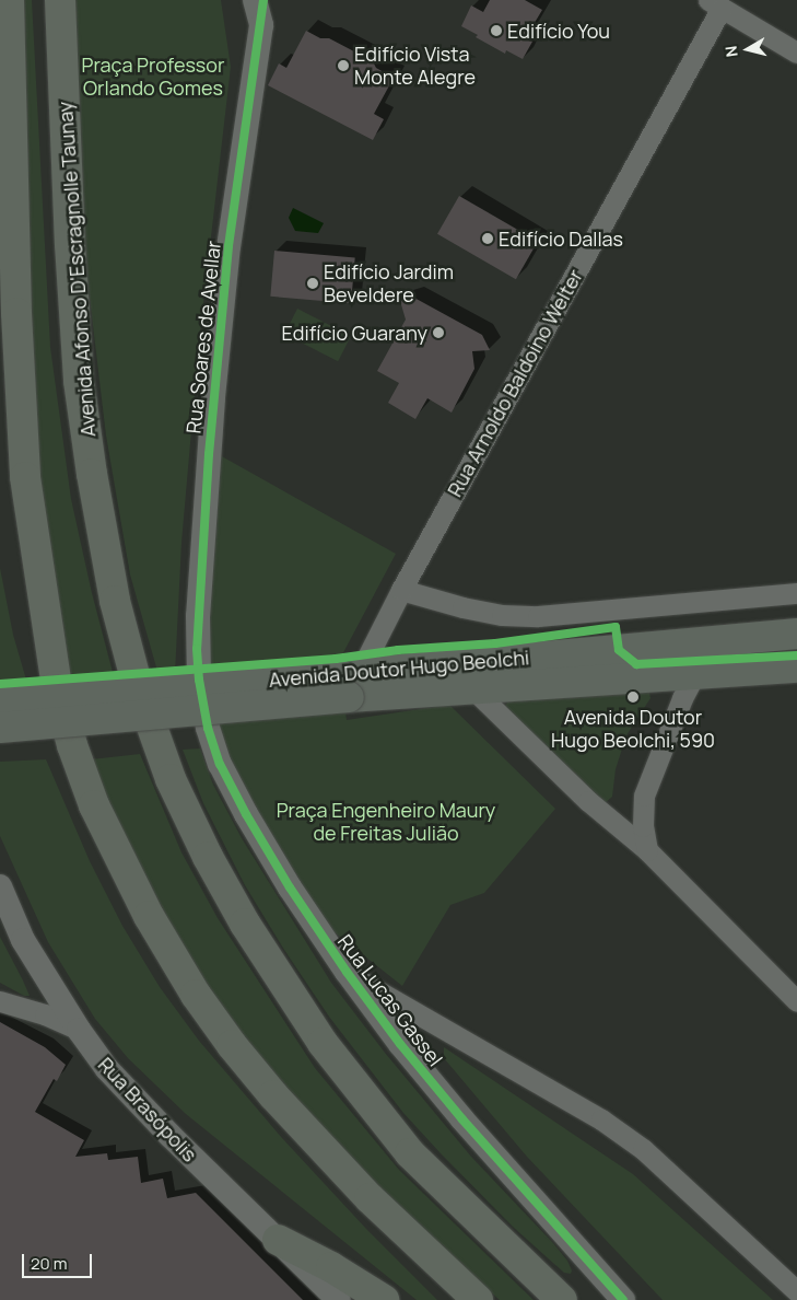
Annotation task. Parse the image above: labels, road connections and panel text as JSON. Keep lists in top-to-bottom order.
{
  "streets": {
    "highway": ["Avenida Afonso D'Escragnolle Taunay"],
    "main road": ["Avenida Doutor Hugo Beolchi"],
    "street": [
      "Rua Soares de Avellar",
      "Rua Arnoldo Baldoino Welter",
      "Rua Lucas Gassel",
      "Rua Brasópolis"
    ]
  },
  "crossings": [
    ["Rua Soares de Avellar", "Rua Lucas Gassel"],
    ["Rua Arnoldo Baldoino Welter", "Avenida Doutor Hugo Beolchi"]
  ],
  "parks": ["Praça Professor Orlando Gomes", "Praça Engenheiro Maury de Freitas Julião"],
  "places": [
    "Edifício You",
    "Edifício Vista Monte Alegre",
    "Edifício Dallas",
    "Edifício Jardim Beveldere",
    "Edifício Guarany",
    "Avenida Doutor Hugo Beolchi, 590"
  ],
  "scale_bar": "20 m",
  "north": "left"
}
